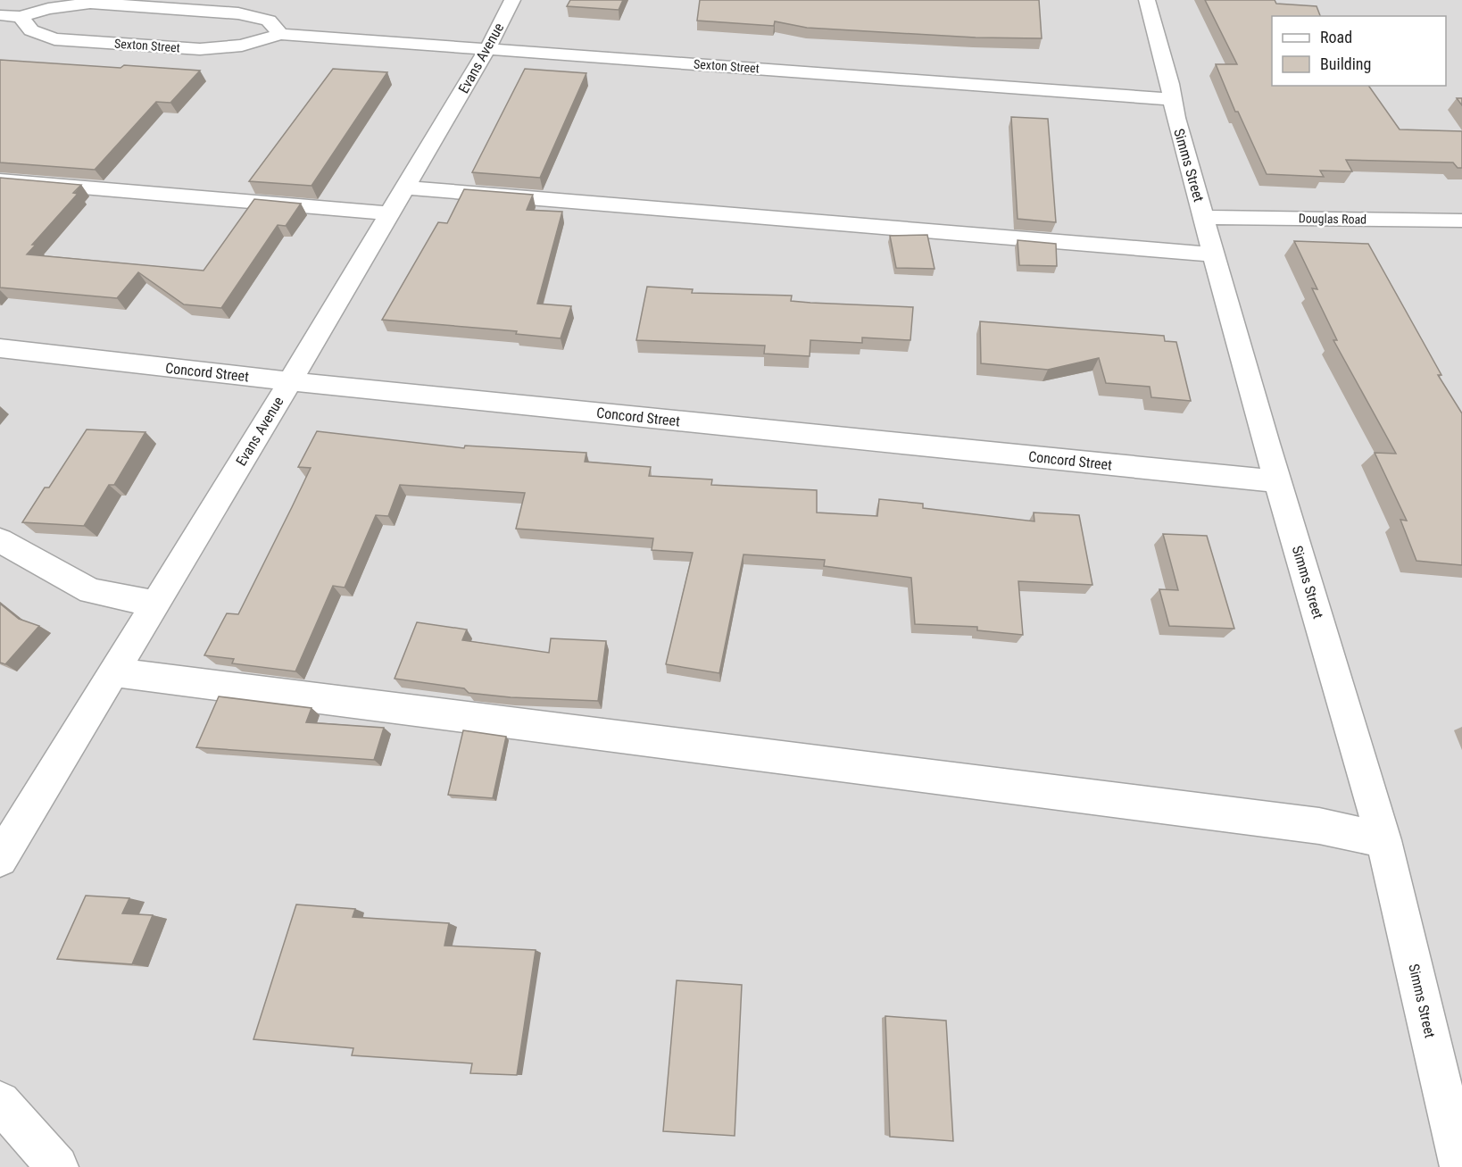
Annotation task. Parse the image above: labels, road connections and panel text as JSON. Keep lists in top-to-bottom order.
{
  "streets": {
    "street": [
      "Sexton Street",
      "Evans Avenue",
      "Simms Street",
      "Douglas Road",
      "Concord Street"
    ]
  },
  "crossings": [
    ["Sexton Street", "Evans Avenue"],
    ["Sexton Street", "Simms Street"],
    ["Evans Avenue", "Concord Street"],
    ["Simms Street", "Douglas Road"],
    ["Simms Street", "Concord Street"]
  ],
  "legend": ["Road", "Building"]
}
